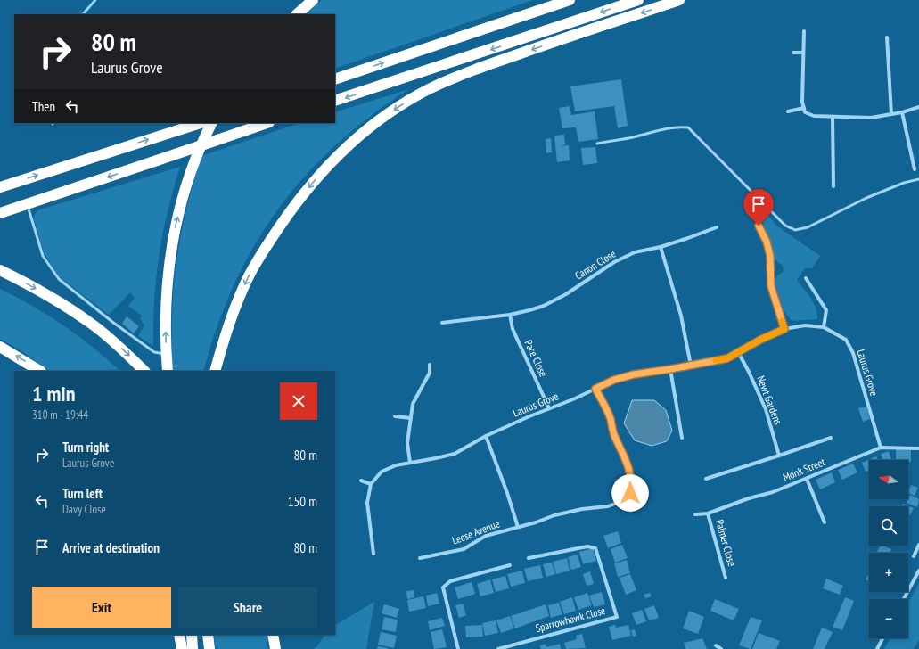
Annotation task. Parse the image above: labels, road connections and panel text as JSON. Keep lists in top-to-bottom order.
{
  "streets": {
    "street": [
      "Canon Close",
      "Pace Close",
      "Laurus Grove",
      "Newt Gardens",
      "Monk Street",
      "Leese Avenue",
      "Palmer Close",
      "Sparrowhawk Close"
    ]
  },
  "crossings": [
    ["Canon Close", "Pace Close"],
    ["Pace Close", "Laurus Grove"],
    ["Laurus Grove", "Newt Gardens"],
    ["Laurus Grove", "Monk Street"],
    ["Laurus Grove", "Leese Avenue"],
    ["Monk Street", "Palmer Close"]
  ],
  "north": "left",
  "page": {
    "turn": ["80 m", "Laurus Grove"],
    "then": "Then",
    "heading": ["1 min", "310 m · 19:44"],
    "list": [
      {
        "name": "Turn right",
        "note": "Laurus Grove",
        "value": "80 m"
      },
      {
        "name": "Turn left",
        "note": "Davy Close",
        "value": "150 m"
      },
      {
        "name": "Arrive at destination",
        "value": "80 m"
      }
    ],
    "map_buttons": ["+", "−"],
    "buttons": ["Exit", "Share"]
  }
}
